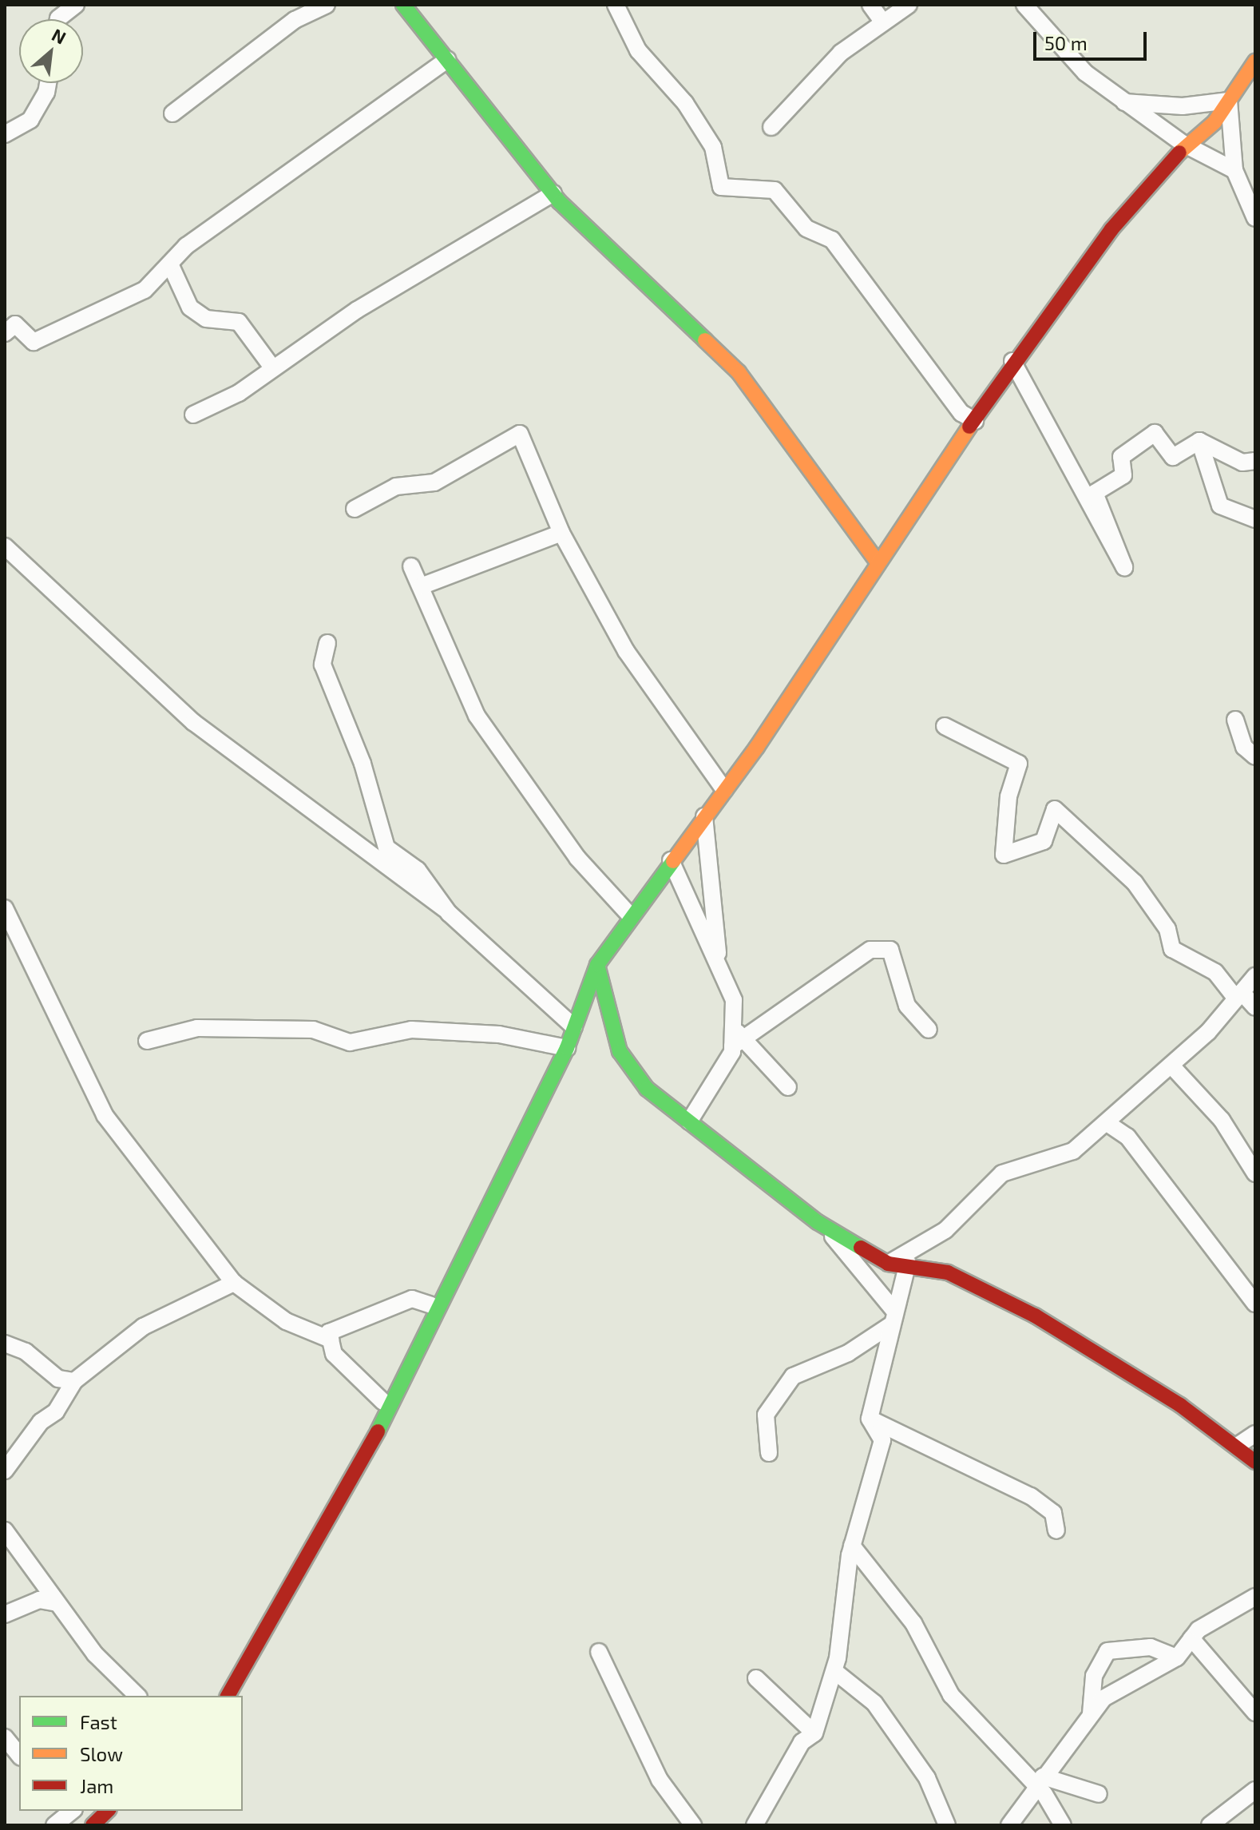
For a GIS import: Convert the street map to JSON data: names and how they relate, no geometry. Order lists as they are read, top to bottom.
{
  "legend": ["Fast", "Slow", "Jam"],
  "scale_bar": "50 m",
  "north": "top right"
}
